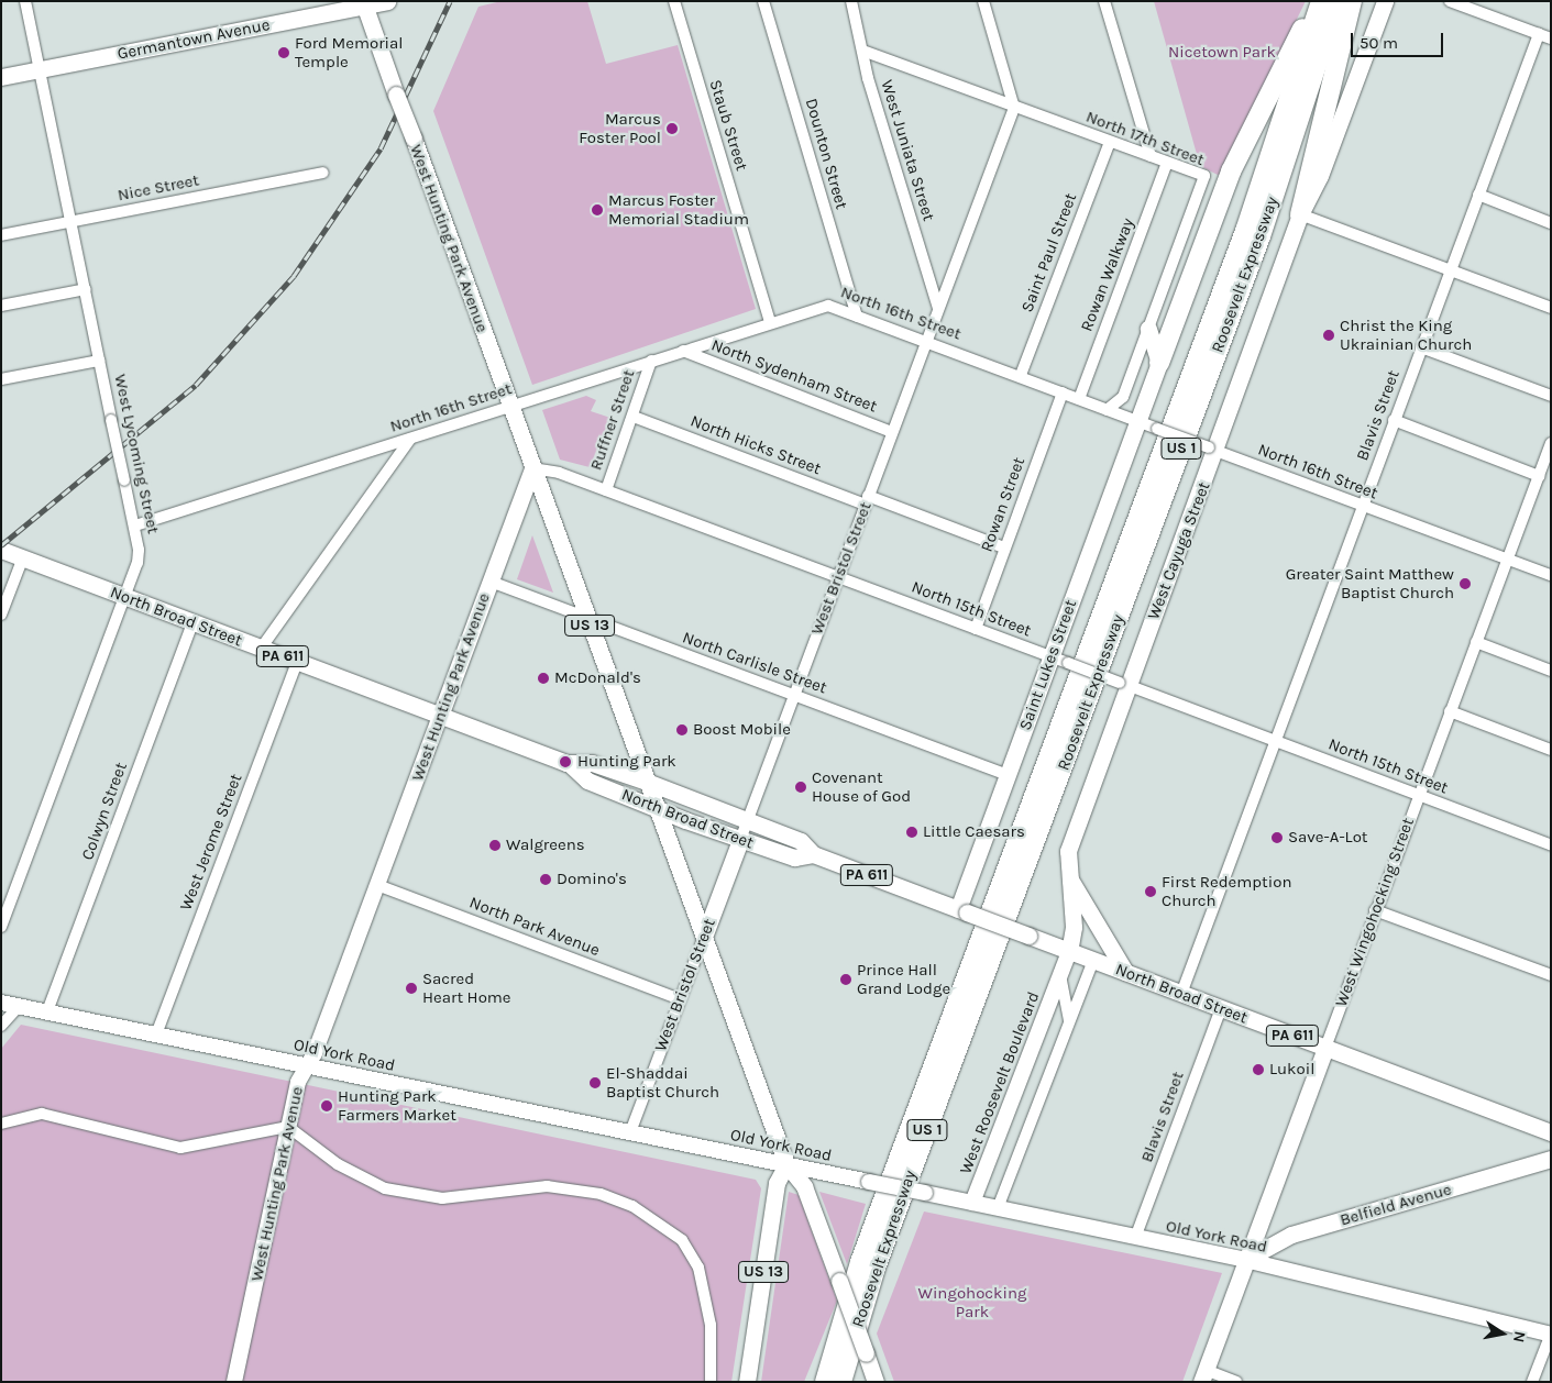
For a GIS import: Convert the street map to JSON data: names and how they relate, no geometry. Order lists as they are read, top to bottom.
{
  "streets": {
    "highway": ["Roosevelt Expressway", "US 1"],
    "main road": [
      "Germantown Avenue",
      "West Hunting Park Avenue",
      "West Cayuga Street",
      "West Bristol Street",
      "North Broad Street",
      "US 13",
      "PA 611",
      "Saint Lukes Street",
      "West Wingohocking Street",
      "Belfield Avenue"
    ],
    "street": [
      "Staub Street",
      "North 17th Street",
      "West Juniata Street",
      "Dounton Street",
      "Nice Street",
      "Saint Paul Street",
      "Rowan Walkway",
      "North 16th Street",
      "North Sydenham Street",
      "Blavis Street",
      "Ruffner Street",
      "North Hicks Street",
      "West Lycoming Street",
      "Rowan Street",
      "North 15th Street",
      "North Carlisle Street",
      "Colwyn Street",
      "West Jerome Street",
      "North Park Avenue",
      "Old York Road",
      "West Roosevelt Boulevard"
    ]
  },
  "crossings": [
    ["Germantown Avenue", "West Hunting Park Avenue"],
    ["Germantown Avenue", "West Lycoming Street"],
    ["Staub Street", "North 16th Street"],
    ["North 17th Street", "West Juniata Street"],
    ["North 17th Street", "Saint Paul Street"],
    ["North 17th Street", "Rowan Walkway"],
    ["North 17th Street", "North 16th Street"],
    ["North 17th Street", "West Bristol Street"],
    ["West Juniata Street", "West Bristol Street"],
    ["Dounton Street", "North 16th Street"],
    ["Nice Street", "West Lycoming Street"],
    ["West Hunting Park Avenue", "North 16th Street"],
    ["West Hunting Park Avenue", "North 15th Street"],
    ["West Hunting Park Avenue", "North Broad Street"],
    ["West Hunting Park Avenue", "US 13"],
    ["West Hunting Park Avenue", "North Carlisle Street"],
    ["West Hunting Park Avenue", "North Park Avenue"],
    ["West Hunting Park Avenue", "Old York Road"],
    ["Saint Paul Street", "North 16th Street"],
    ["Rowan Walkway", "North 16th Street"],
    ["Roosevelt Expressway", "US 1"],
    ["North 16th Street", "North Sydenham Street"],
    ["North 16th Street", "Blavis Street"],
    ["North 16th Street", "Ruffner Street"],
    ["North 16th Street", "West Lycoming Street"],
    ["North 16th Street", "Rowan Street"],
    ["North 16th Street", "West Cayuga Street"],
    ["North 16th Street", "West Bristol Street"],
    ["North 16th Street", "Saint Lukes Street"],
    ["North 16th Street", "West Wingohocking Street"],
    ["North Sydenham Street", "West Bristol Street"],
    ["Blavis Street", "North 15th Street"],
    ["Blavis Street", "North Broad Street"],
    ["Blavis Street", "Old York Road"],
    ["Ruffner Street", "North Hicks Street"],
    ["Ruffner Street", "North 15th Street"],
    ["North Hicks Street", "Rowan Street"],
    ["North Hicks Street", "West Bristol Street"],
    ["West Lycoming Street", "North Broad Street"],
    ["Rowan Street", "North 15th Street"],
    ["West Cayuga Street", "North 15th Street"],
    ["West Cayuga Street", "North Broad Street"],
    ["West Cayuga Street", "West Roosevelt Boulevard"],
    ["West Bristol Street", "North 15th Street"],
    ["West Bristol Street", "North Broad Street"],
    ["West Bristol Street", "US 13"],
    ["West Bristol Street", "North Carlisle Street"],
    ["West Bristol Street", "North Park Avenue"],
    ["West Bristol Street", "Old York Road"],
    ["North 15th Street", "US 13"],
    ["North 15th Street", "Saint Lukes Street"],
    ["North 15th Street", "West Wingohocking Street"],
    ["North Broad Street", "US 13"],
    ["North Broad Street", "Saint Lukes Street"],
    ["North Broad Street", "Colwyn Street"],
    ["North Broad Street", "West Jerome Street"],
    ["North Broad Street", "West Wingohocking Street"],
    ["North Broad Street", "West Roosevelt Boulevard"],
    ["US 13", "North Carlisle Street"],
    ["US 13", "Old York Road"],
    ["North Carlisle Street", "Saint Lukes Street"],
    ["Colwyn Street", "Old York Road"],
    ["West Jerome Street", "Old York Road"],
    ["West Wingohocking Street", "Old York Road"],
    ["West Wingohocking Street", "Belfield Avenue"],
    ["Old York Road", "West Roosevelt Boulevard"],
    ["Old York Road", "Belfield Avenue"]
  ],
  "parks": ["Nicetown Park", "Wingohocking Park"],
  "places": [
    "Ford Memorial Temple",
    "Marcus Foster Pool",
    "Marcus Foster Memorial Stadium",
    "Christ the King Ukrainian Church",
    "Greater Saint Matthew Baptist Church",
    "McDonald's",
    "Boost Mobile",
    "Hunting Park",
    "Covenant House of God",
    "Little Caesars",
    "Save-A-Lot",
    "Walgreens",
    "Domino's",
    "First Redemption Church",
    "Prince Hall Grand Lodge",
    "Sacred Heart Home",
    "Lukoil",
    "El-Shaddai Baptist Church",
    "Hunting Park Farmers Market"
  ],
  "scale_bar": "50 m",
  "north": "right"
}
